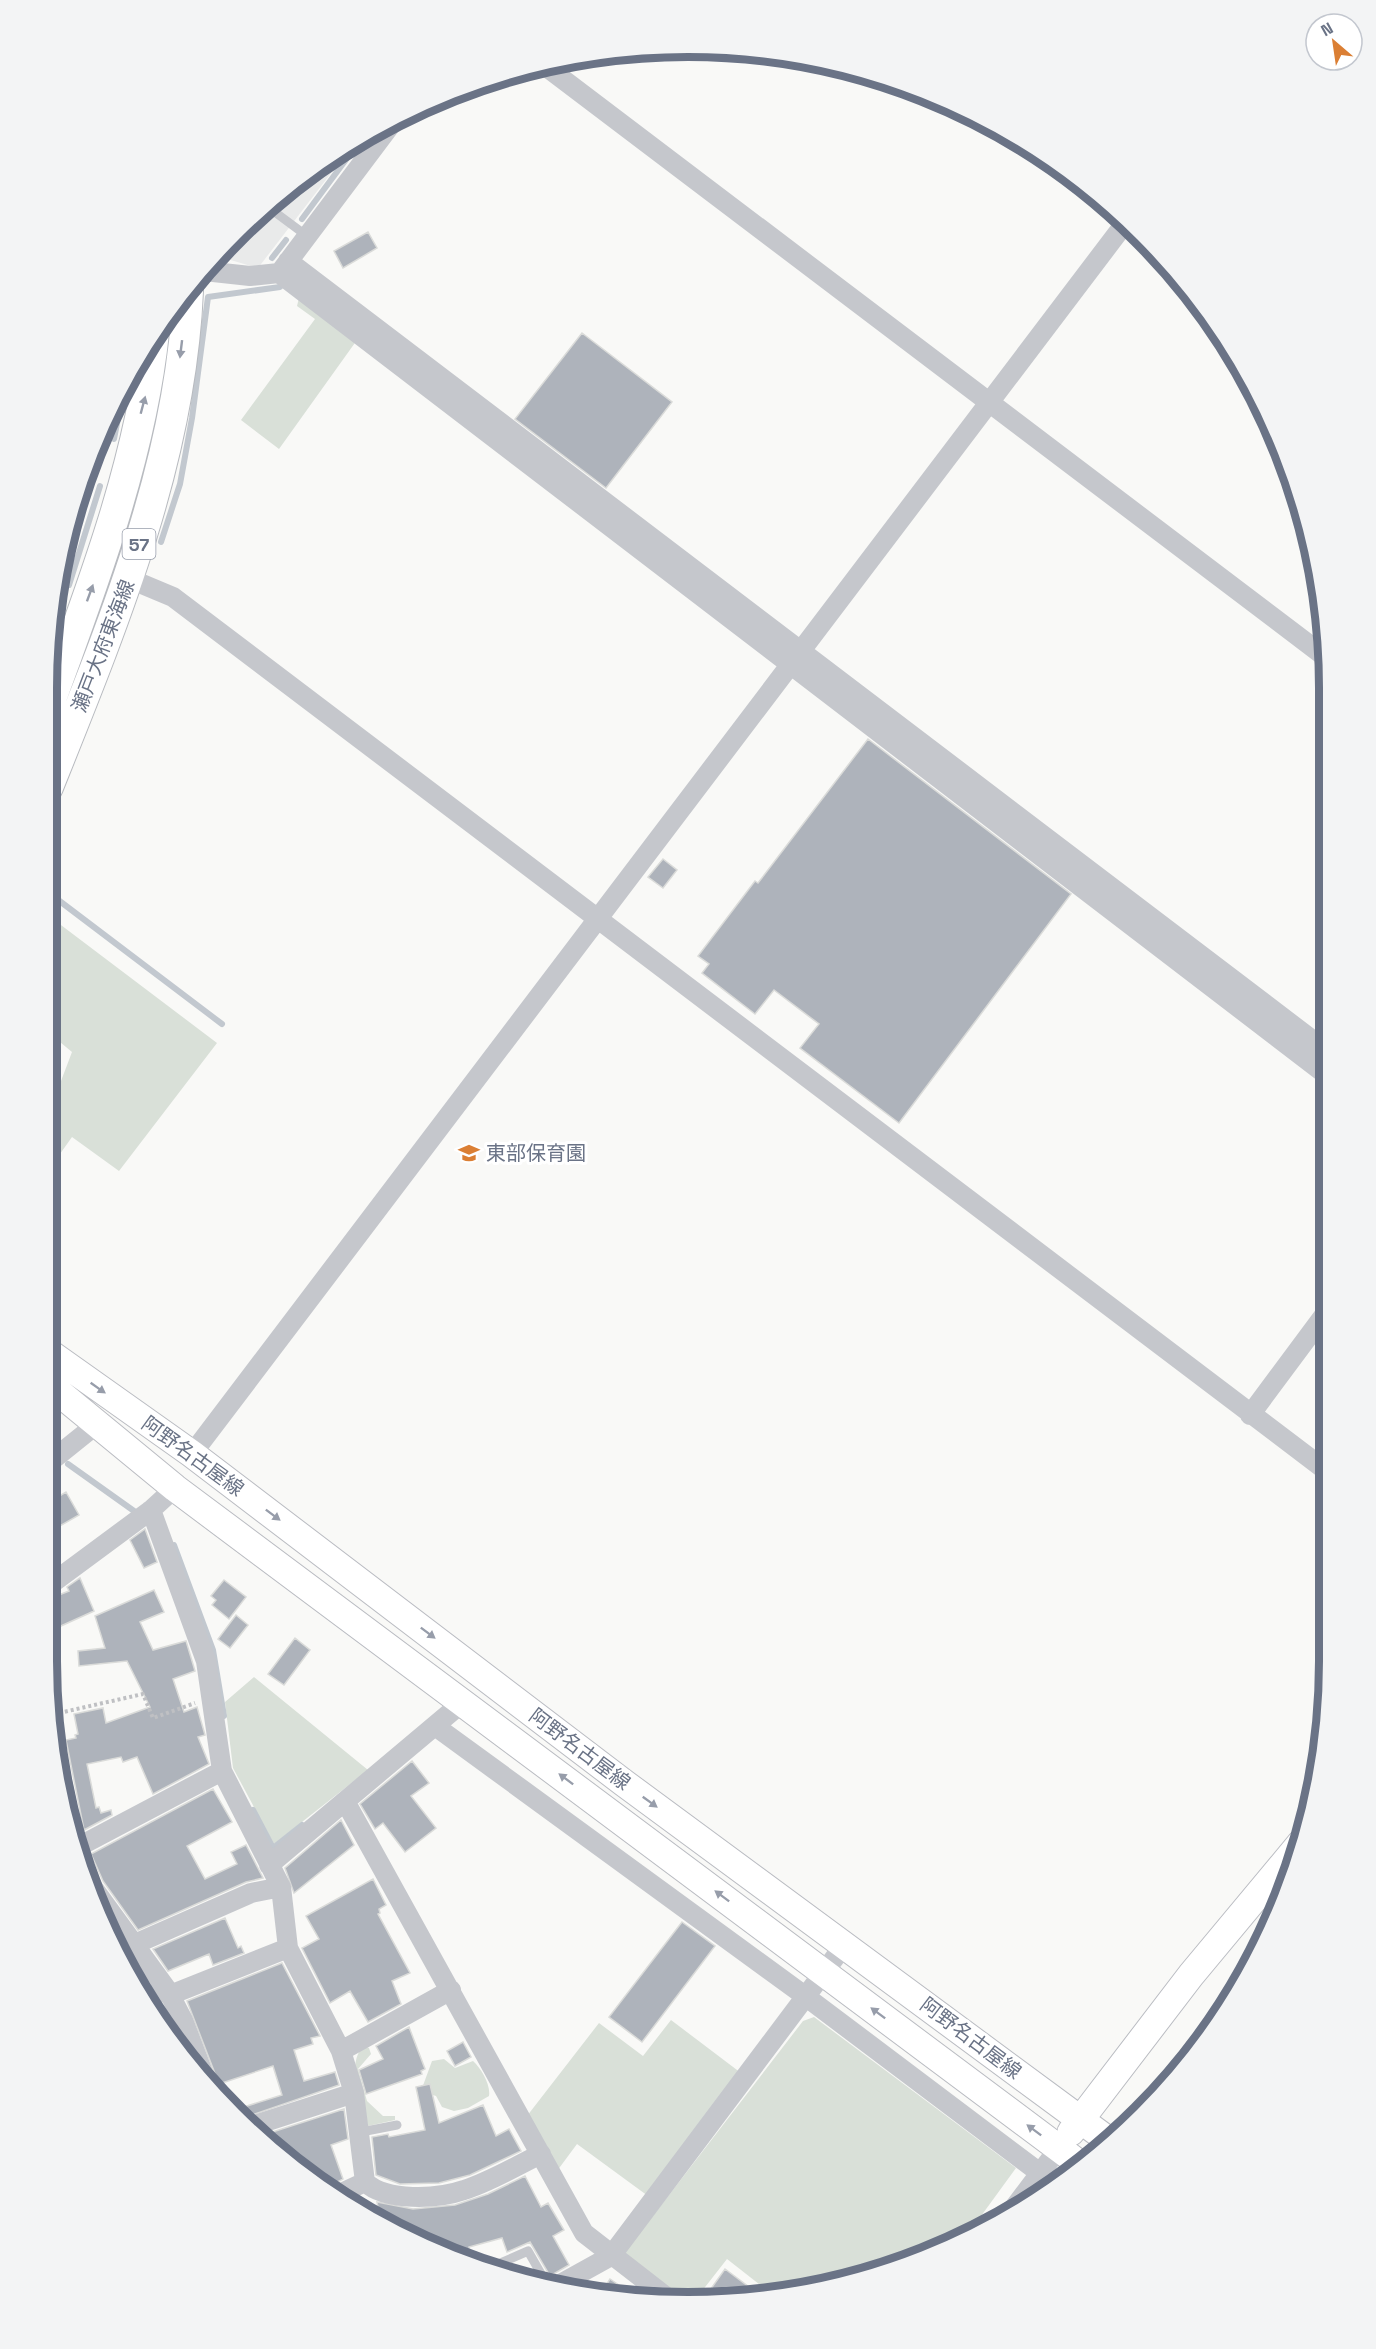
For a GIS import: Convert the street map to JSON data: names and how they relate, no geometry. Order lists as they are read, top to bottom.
{
  "streets": {
    "main road": ["57", "瀬戸大府東海線", "阿野名古屋線"]
  },
  "places": {
    "school or university": ["東部保育園"]
  },
  "north": "top left"
}
